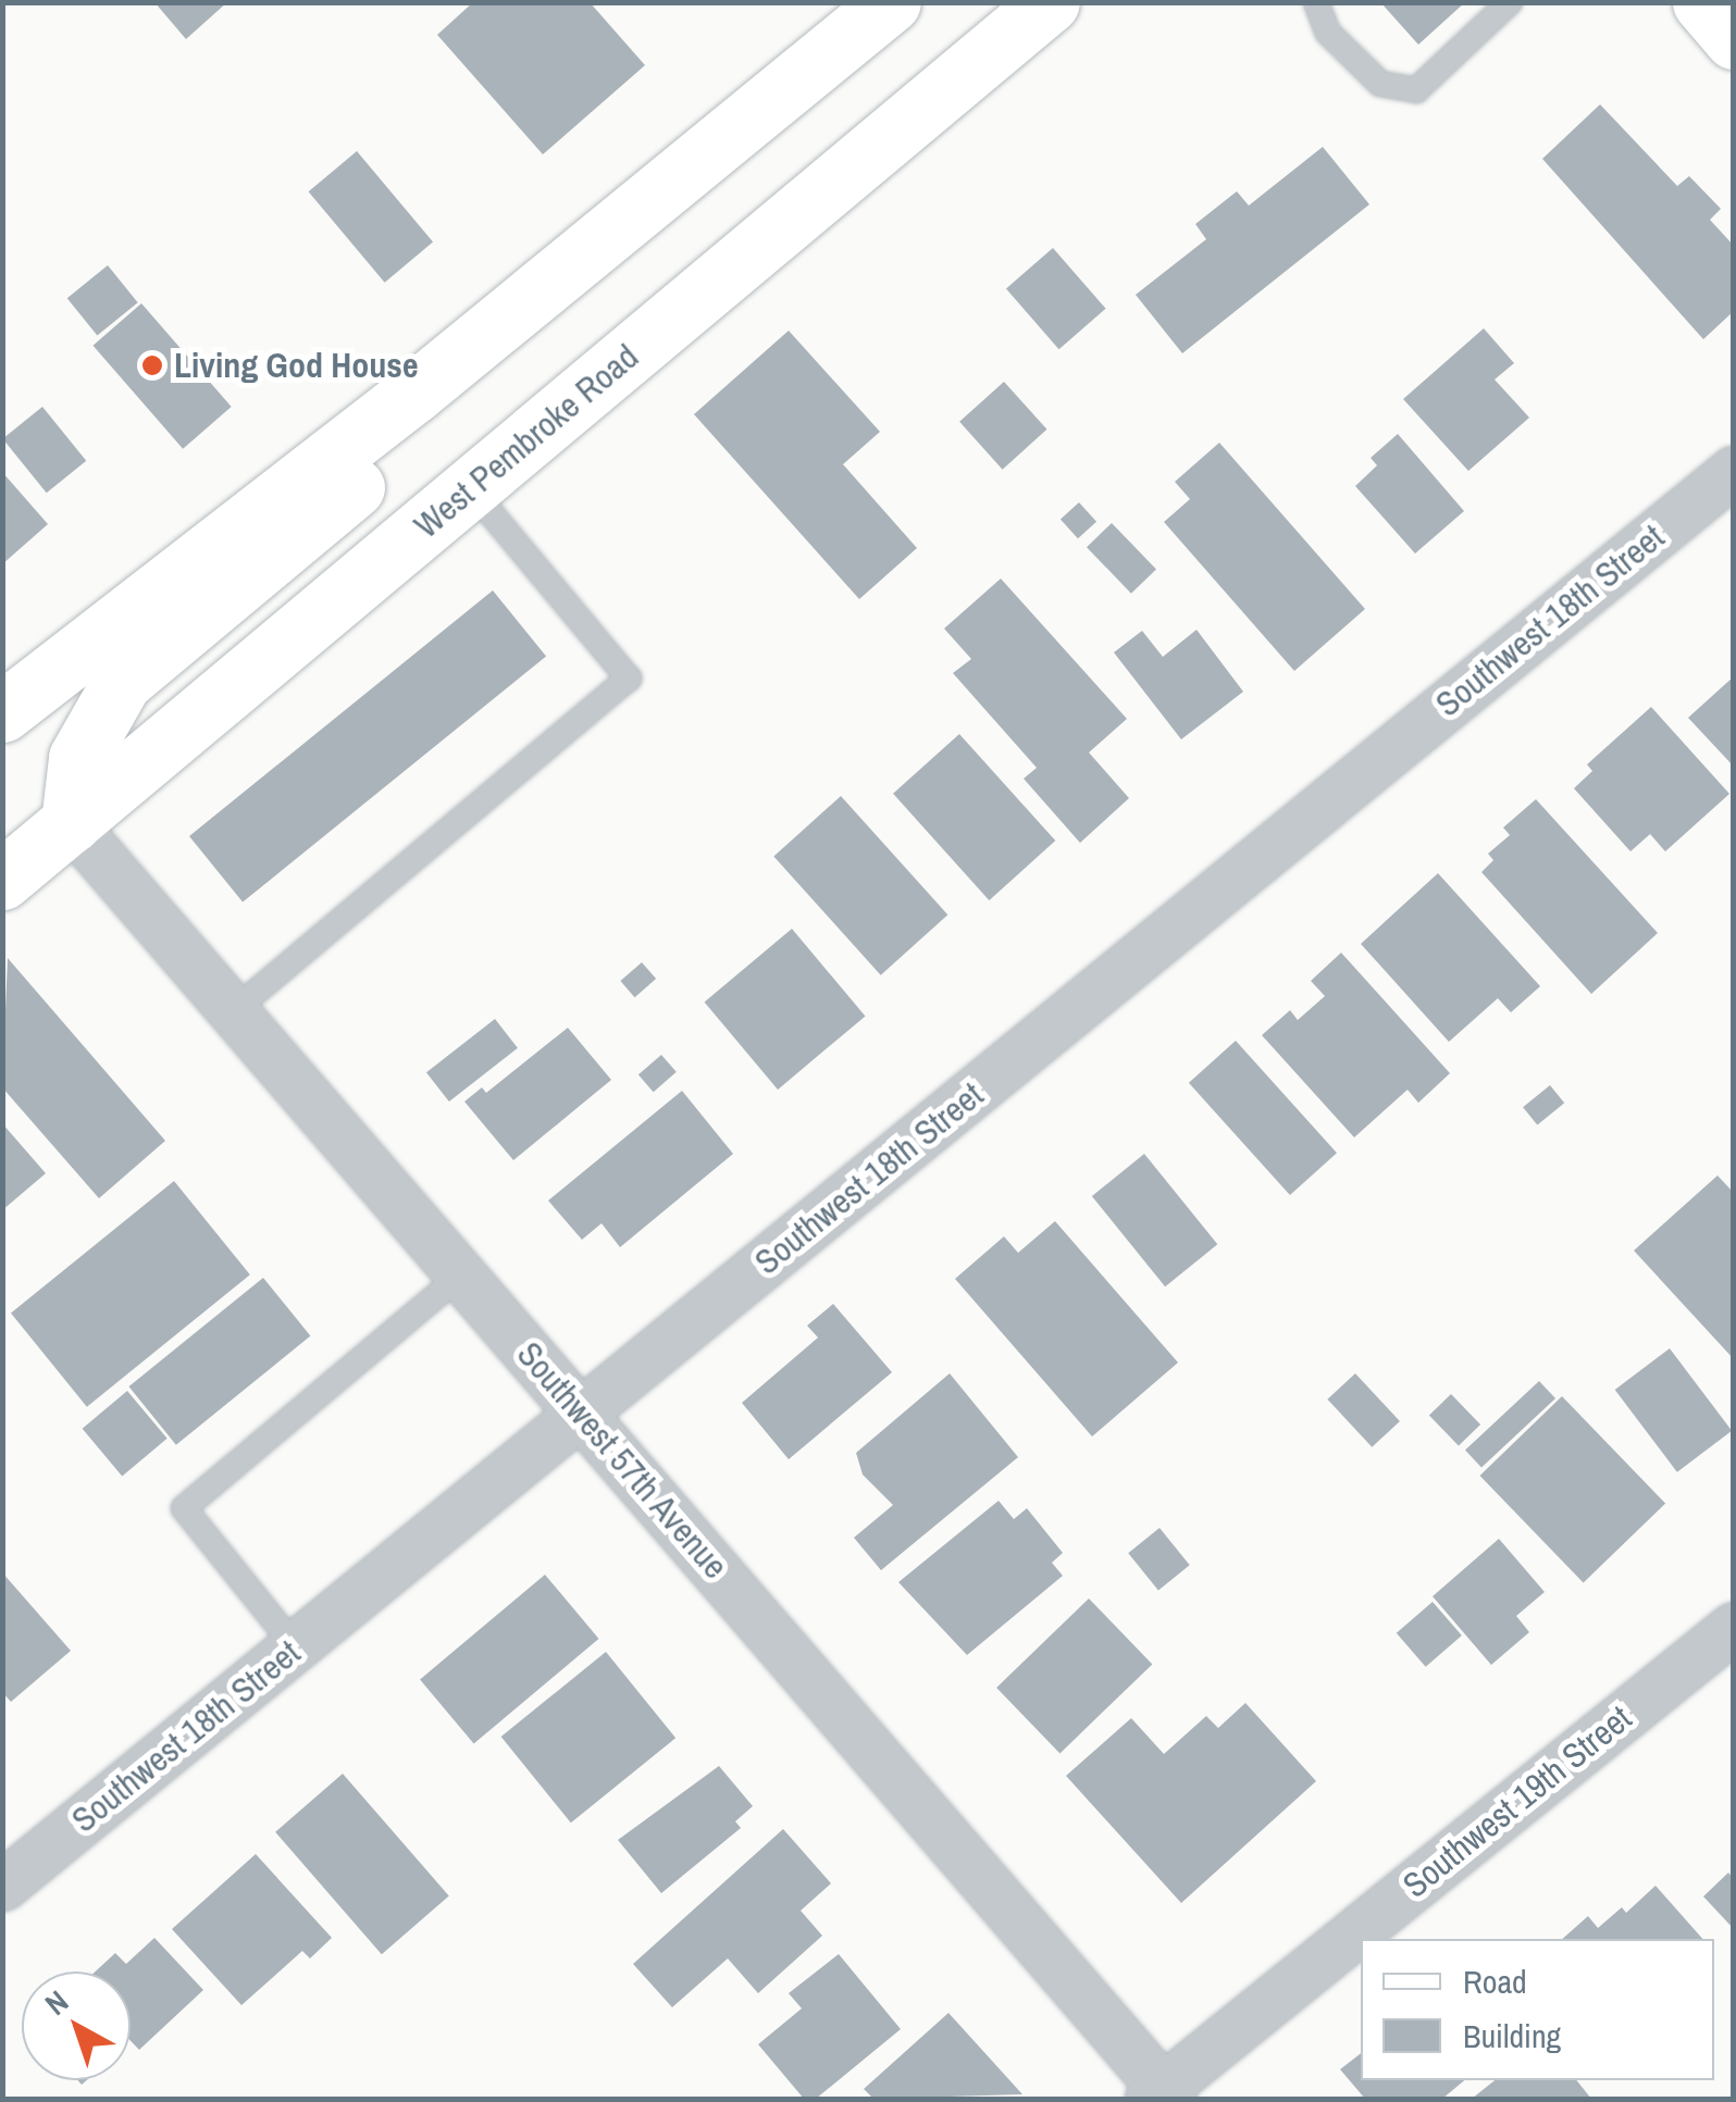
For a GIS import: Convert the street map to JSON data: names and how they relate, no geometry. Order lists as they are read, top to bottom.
{
  "streets": {
    "main road": ["West Pembroke Road"],
    "street": ["Southwest 18th Street", "Southwest 57th Avenue", "Southwest 19th Street"]
  },
  "crossings": [
    ["West Pembroke Road", "Southwest 57th Avenue"],
    ["Southwest 18th Street", "Southwest 57th Avenue"],
    ["Southwest 57th Avenue", "Southwest 19th Street"]
  ],
  "places": ["Living God House"],
  "legend": ["Road", "Building"],
  "north": "top left"
}
